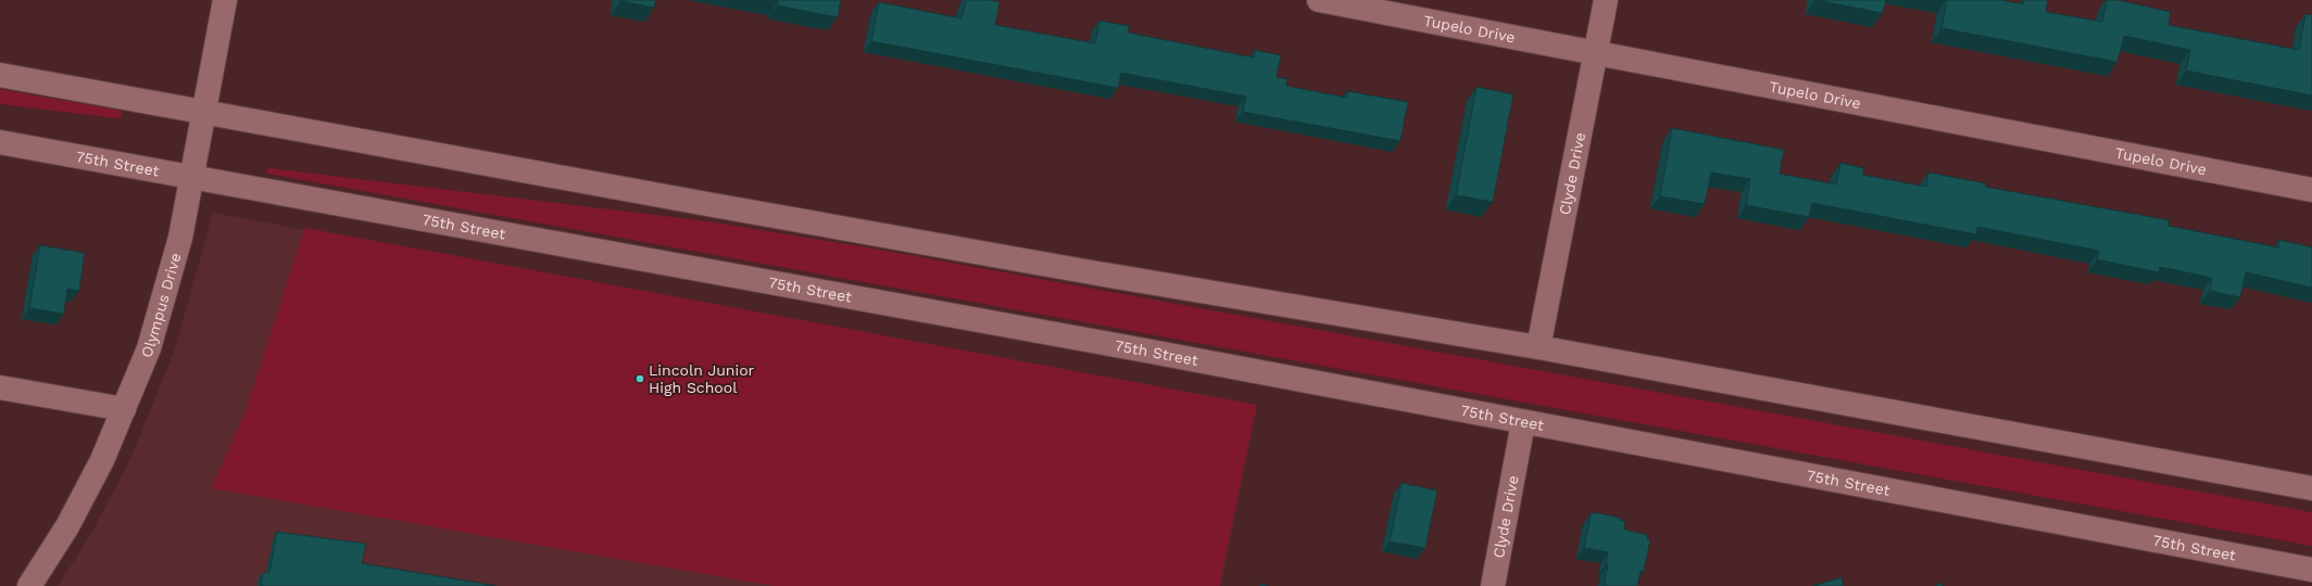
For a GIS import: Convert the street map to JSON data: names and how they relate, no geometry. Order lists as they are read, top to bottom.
{
  "streets": {
    "main road": [
      "Tupelo Drive",
      "75th Street",
      "Clyde Drive",
      "Olympus Drive"
    ]
  },
  "crossings": [
    ["Tupelo Drive", "Clyde Drive"],
    ["75th Street", "Clyde Drive"],
    ["75th Street", "Olympus Drive"]
  ],
  "places": ["Lincoln Junior High School"]
}
